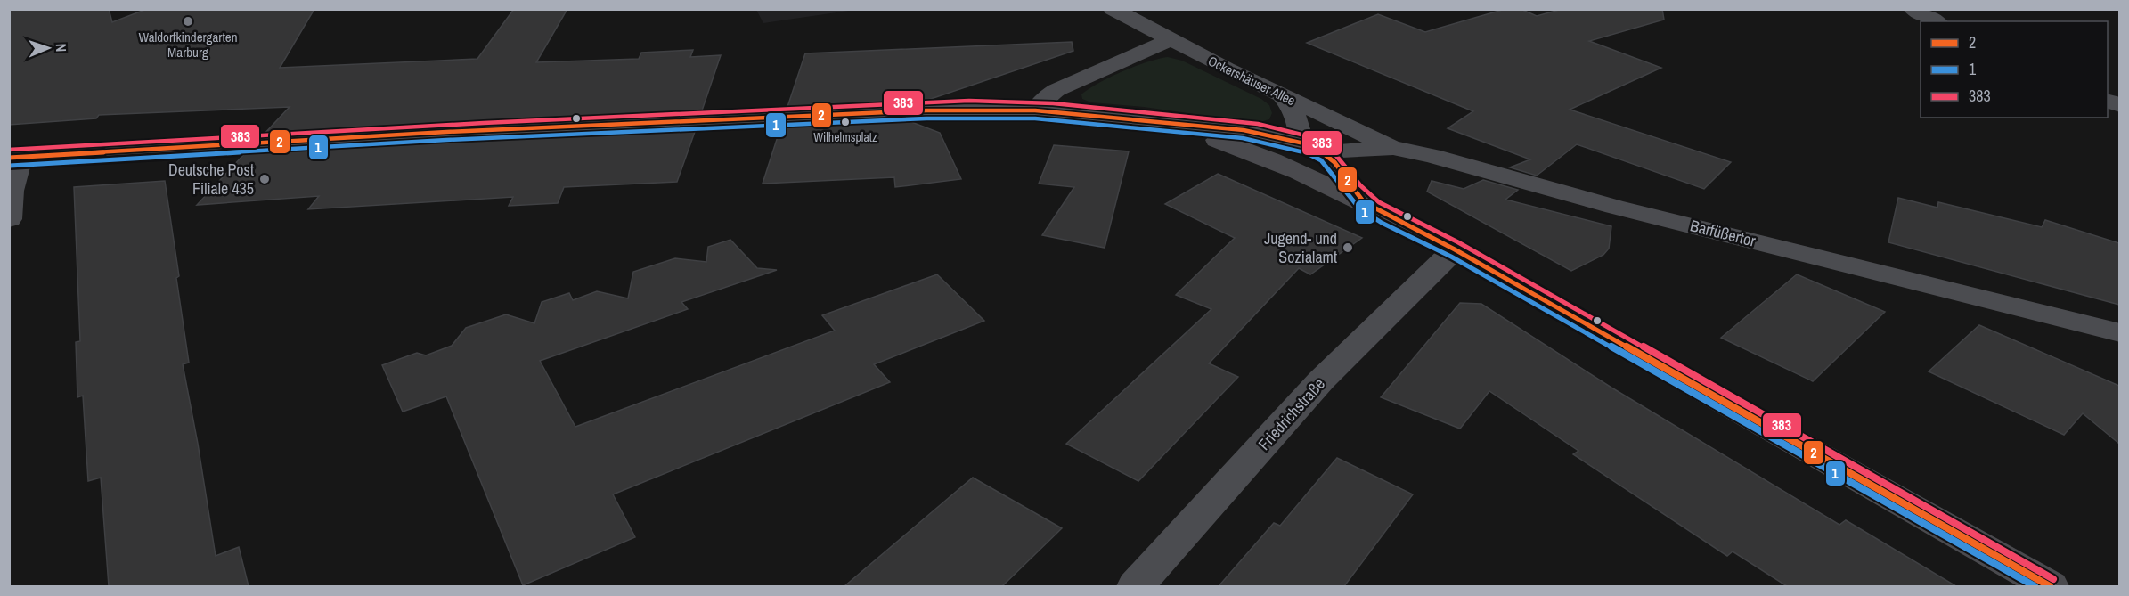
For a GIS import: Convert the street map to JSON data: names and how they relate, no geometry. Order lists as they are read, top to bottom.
{
  "streets": {
    "street": ["Ockershäuser Allee", "Barfüßertor", "Friedrichstraße"]
  },
  "crossings": [
    ["Ockershäuser Allee", "Barfüßertor"]
  ],
  "places": [
    "Waldorfkindergarten Marburg",
    "Wilhelmsplatz",
    "Deutsche Post Filiale 435",
    "Jugend- und Sozialamt"
  ],
  "lines": ["transit line 383", "transit line 2", "transit line 1"],
  "legend": ["2", "1", "383"],
  "north": "right"
}
